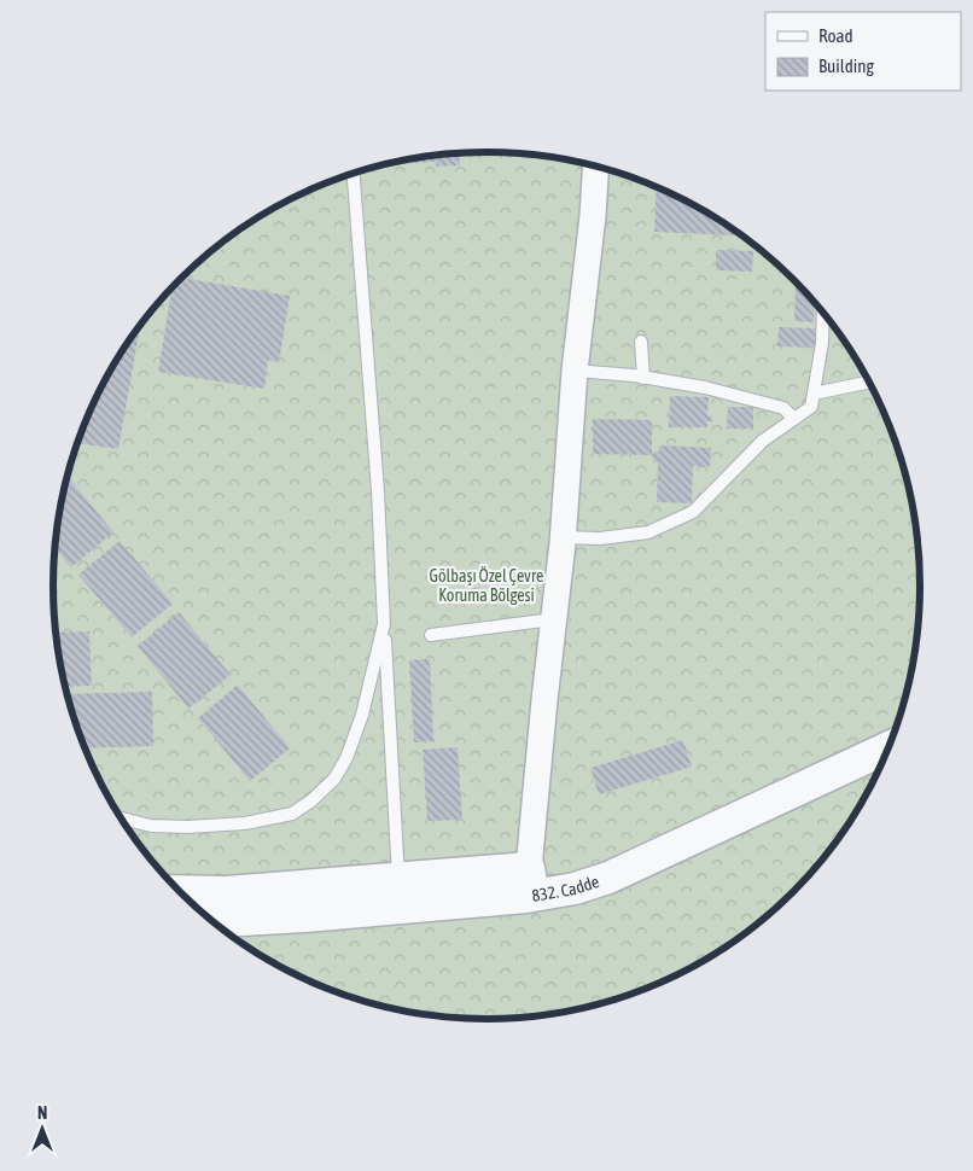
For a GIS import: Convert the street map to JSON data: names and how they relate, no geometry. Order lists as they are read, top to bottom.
{
  "streets": {
    "street": ["832. Cadde"]
  },
  "parks": ["Gölbaşı Özel Çevre Koruma Bölgesi"],
  "legend": ["Road", "Building"],
  "north": "top"
}
